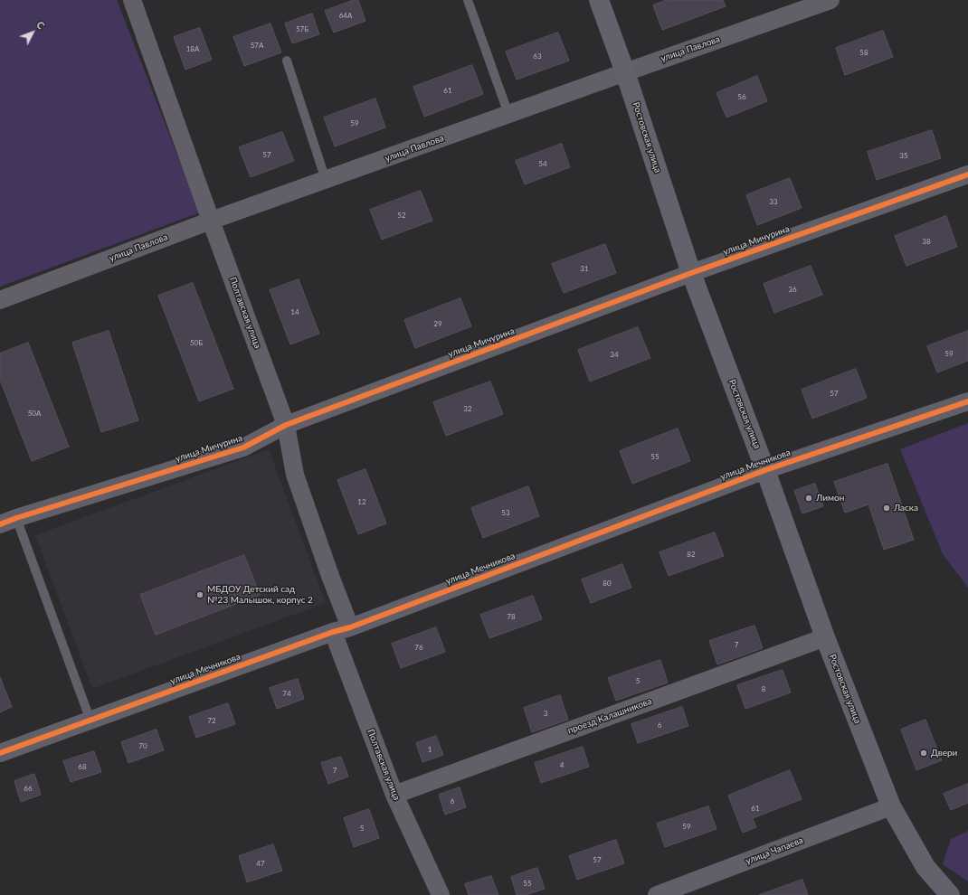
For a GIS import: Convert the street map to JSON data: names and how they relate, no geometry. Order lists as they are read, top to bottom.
{
  "streets": {
    "street": [
      "улица Павлова",
      "Ростовская улица",
      "улица Мичурина",
      "Полтавская улица",
      "улица Мечникова",
      "проезд Калашникова",
      "улица Чапаева"
    ]
  },
  "crossings": [
    ["улица Павлова", "Ростовская улица"],
    ["улица Павлова", "Полтавская улица"],
    ["Ростовская улица", "улица Мичурина"],
    ["Ростовская улица", "улица Мечникова"],
    ["Ростовская улица", "проезд Калашникова"],
    ["Ростовская улица", "улица Чапаева"],
    ["улица Мичурина", "Полтавская улица"],
    ["Полтавская улица", "улица Мечникова"],
    ["Полтавская улица", "проезд Калашникова"]
  ],
  "places": [
    "Лимон",
    "Ласка",
    "МБДОУ Детский сад №23 Малышок, корпус 2",
    "Двери"
  ],
  "house_numbers": [
    "64А",
    "57Б",
    "57А",
    "18А",
    "58",
    "63",
    "61",
    "56",
    "59",
    "57",
    "35",
    "54",
    "33",
    "52",
    "38",
    "31",
    "36",
    "14",
    "29",
    "50Б",
    "59",
    "34",
    "57",
    "32",
    "50А",
    "55",
    "12",
    "53",
    "82",
    "80",
    "78",
    "7",
    "76",
    "5",
    "8",
    "74",
    "3",
    "72",
    "6",
    "70",
    "1",
    "4",
    "68",
    "7",
    "66",
    "6",
    "61",
    "59",
    "5",
    "57",
    "47",
    "55"
  ],
  "north": "top right"
}
